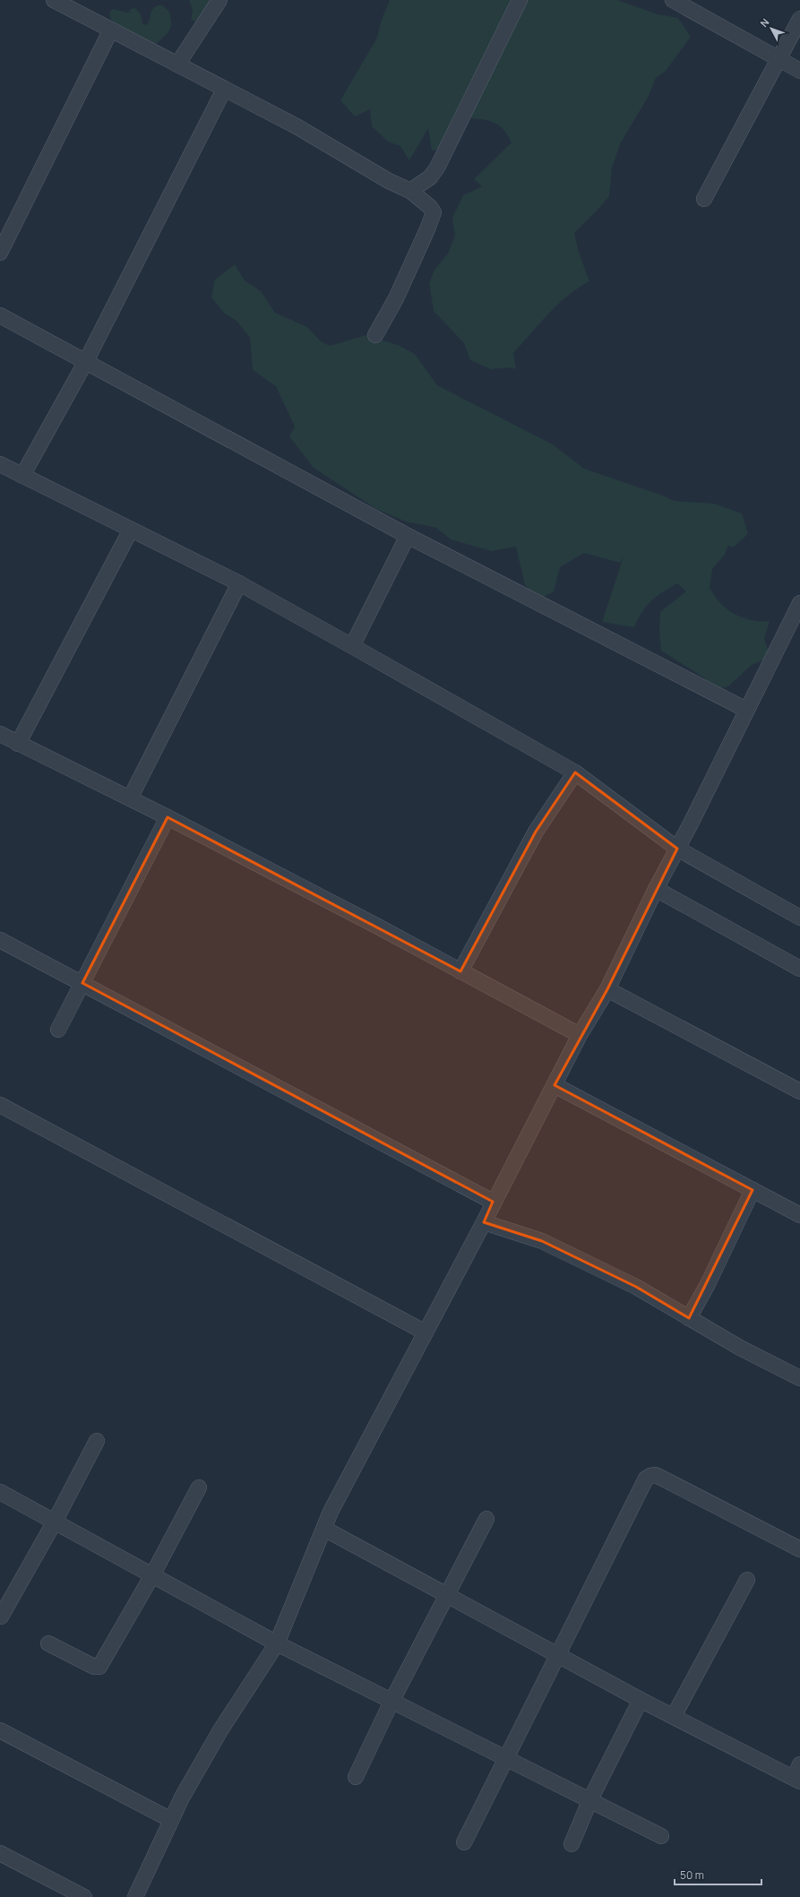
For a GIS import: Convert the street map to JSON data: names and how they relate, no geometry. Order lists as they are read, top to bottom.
{
  "scale_bar": "50 m",
  "north": "top left"
}
